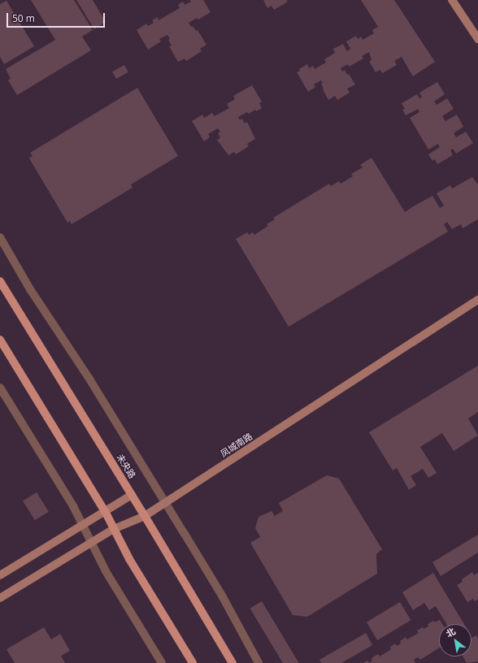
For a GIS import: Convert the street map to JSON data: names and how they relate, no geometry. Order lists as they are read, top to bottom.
{
  "streets": {
    "main road": ["未央路"],
    "street": ["凤城南路"]
  },
  "crossings": [
    ["凤城南路", "未央路"]
  ],
  "scale_bar": "50 m",
  "north": "top left"
}
